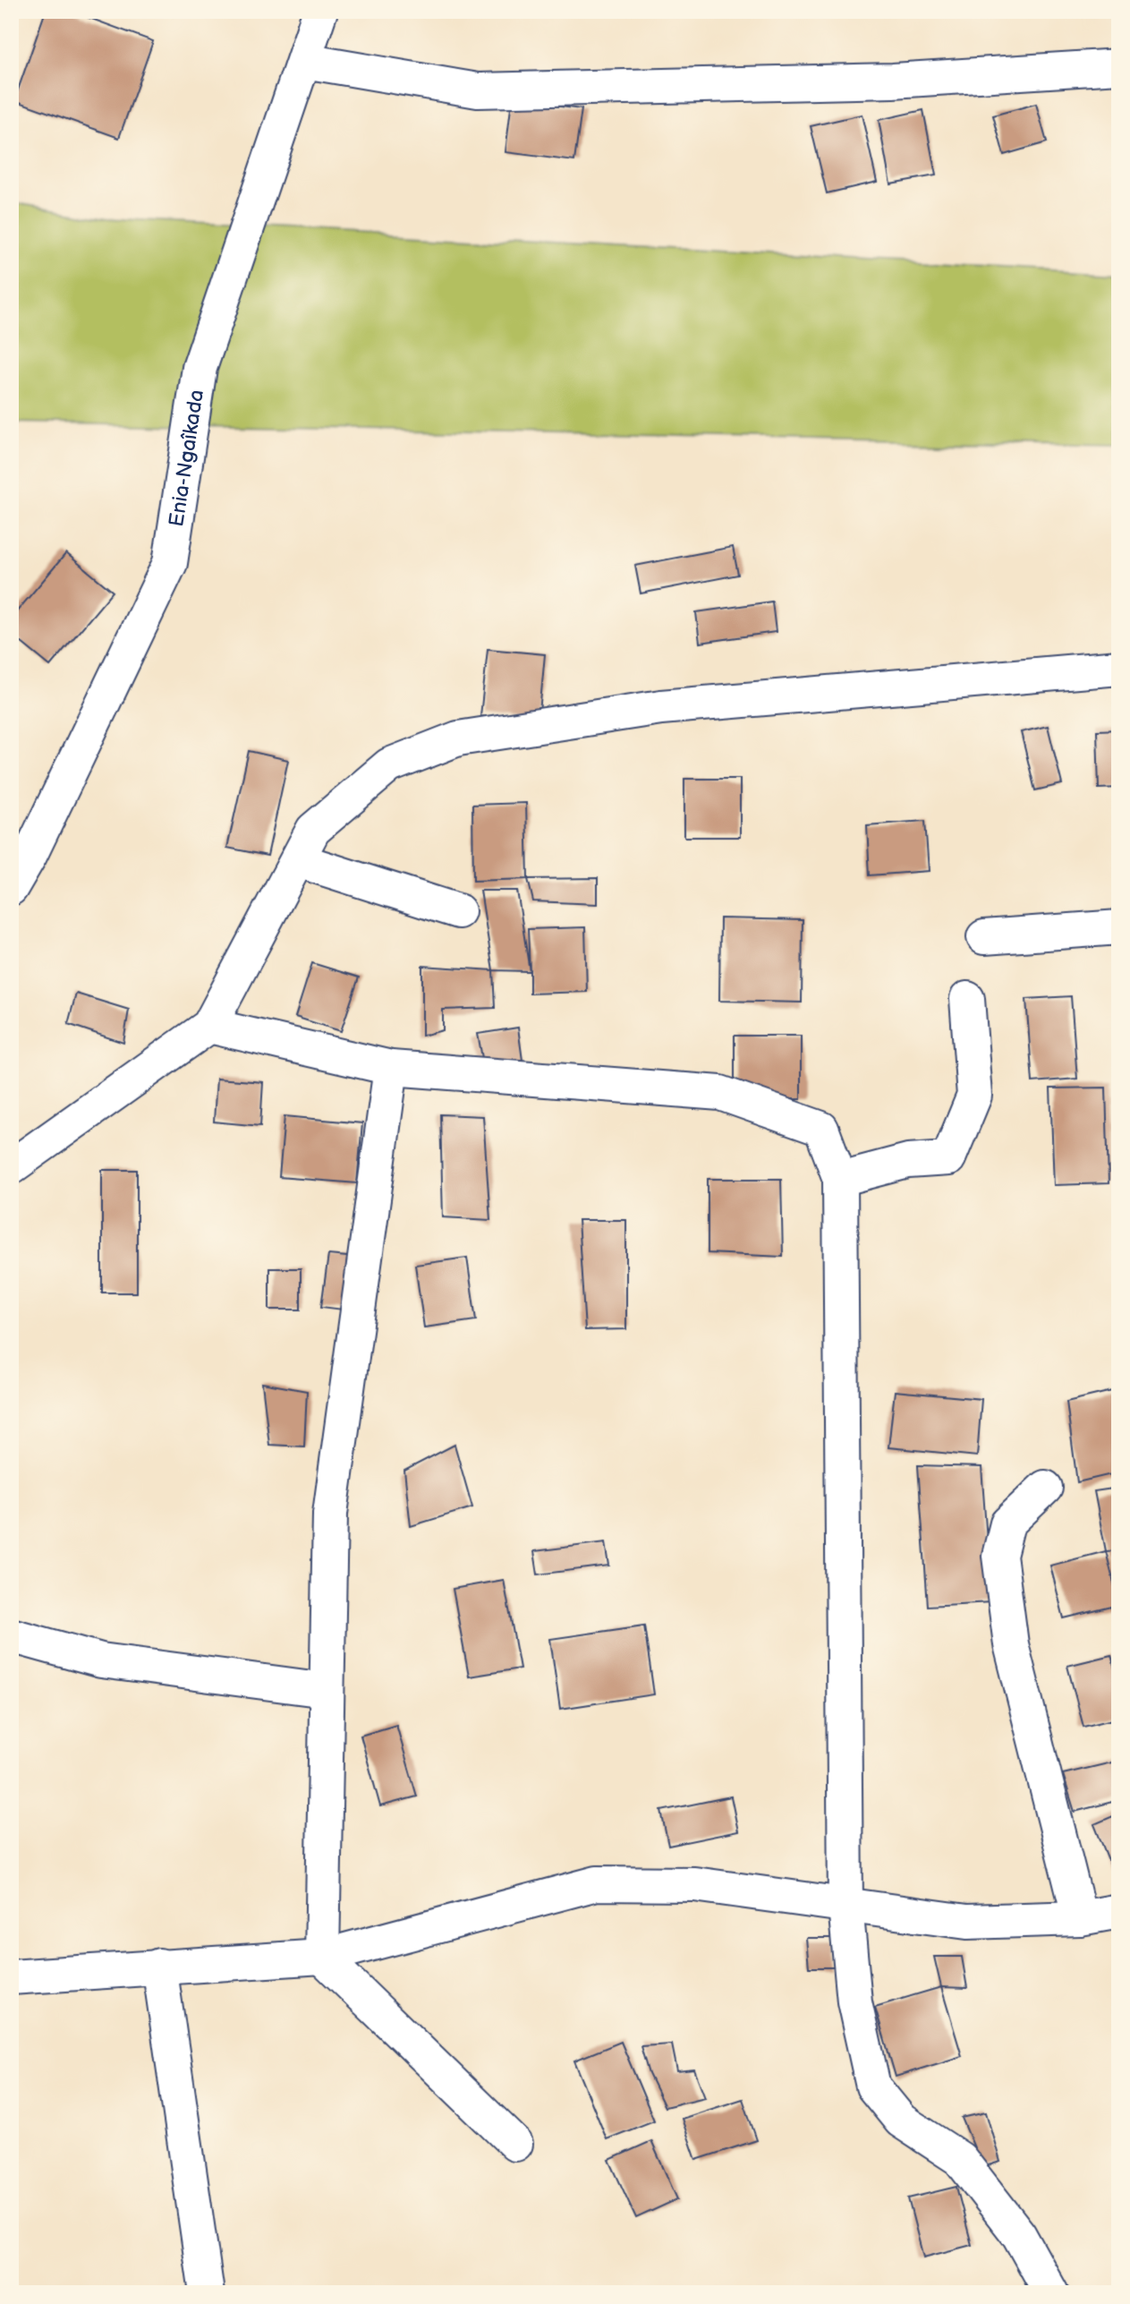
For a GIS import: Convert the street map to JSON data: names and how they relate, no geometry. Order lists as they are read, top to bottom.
{
  "streets": {
    "street": ["Enia-Ngaîkada"]
  }
}
